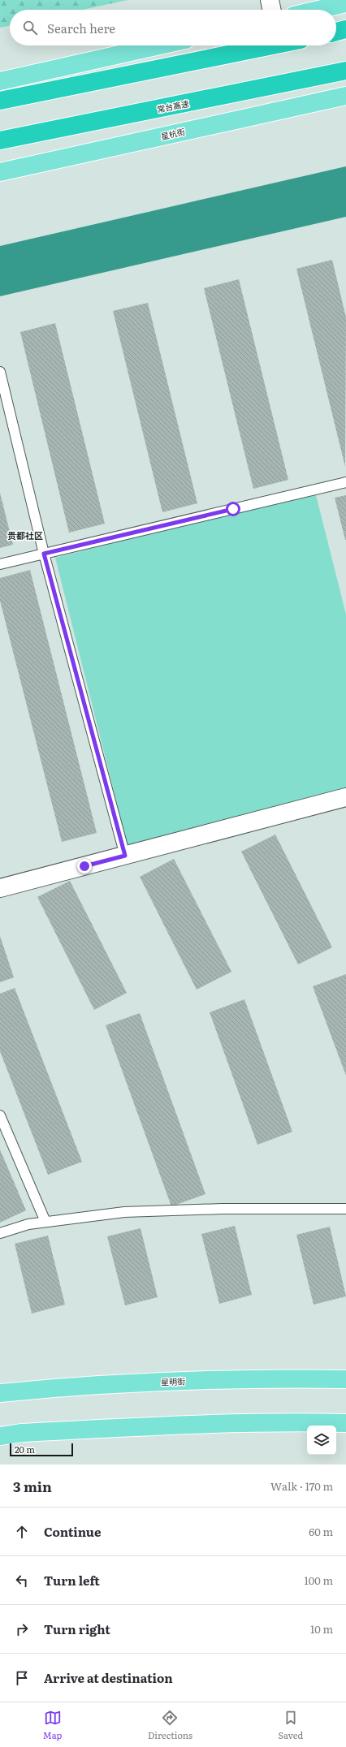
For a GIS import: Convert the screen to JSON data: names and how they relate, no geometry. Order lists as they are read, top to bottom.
{
  "streets": {
    "highway": ["常台高速"],
    "main road": ["星杭街", "星明街"]
  },
  "districts": ["贵都社区"],
  "scale_bar": "20 m",
  "page": {
    "search": "Search here",
    "scale": "20 m",
    "heading": ["3 min", "Walk · 170 m"],
    "list": [
      ["Continue", "60 m"],
      ["Turn left", "100 m"],
      ["Turn right", "10 m"],
      "Arrive at destination"
    ],
    "nav": ["Map", "Directions", "Saved"]
  }
}
